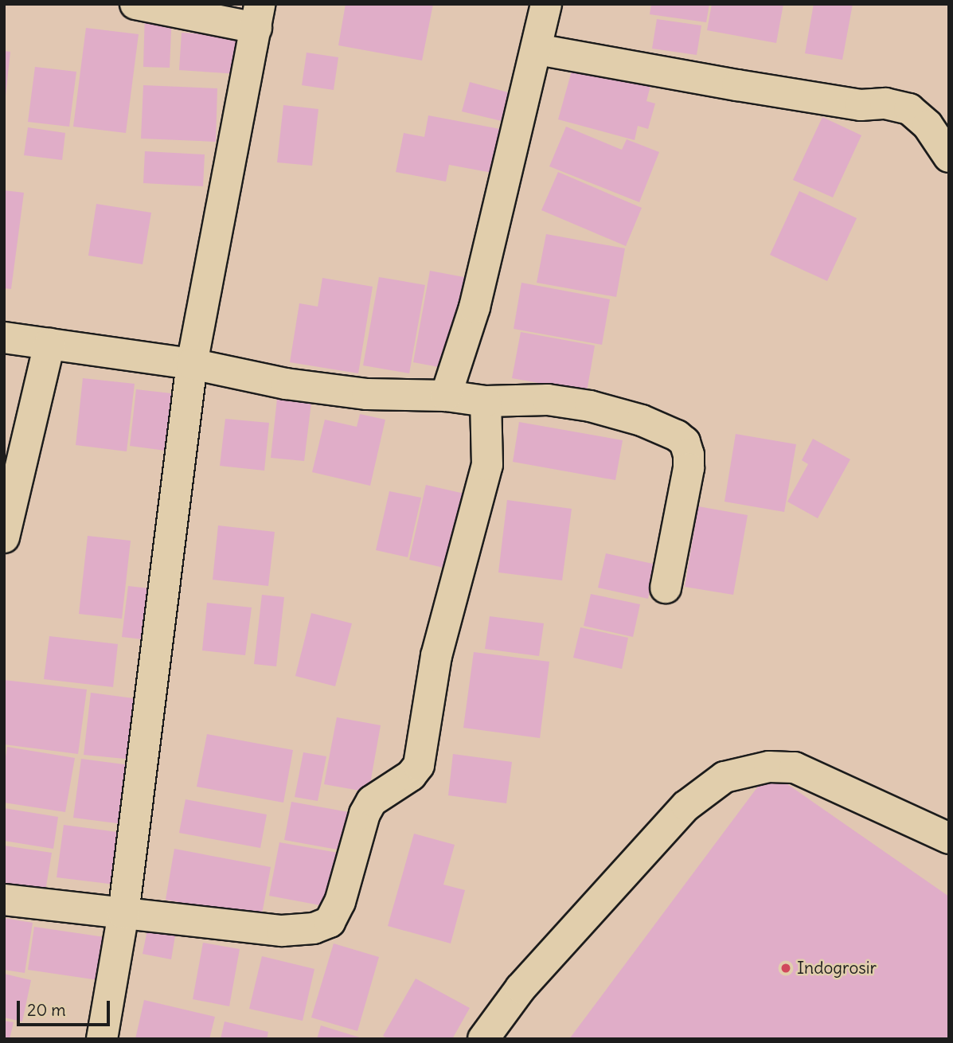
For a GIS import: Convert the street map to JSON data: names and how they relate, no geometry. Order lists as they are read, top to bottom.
{
  "places": ["Indogrosir"],
  "scale_bar": "20 m"
}
